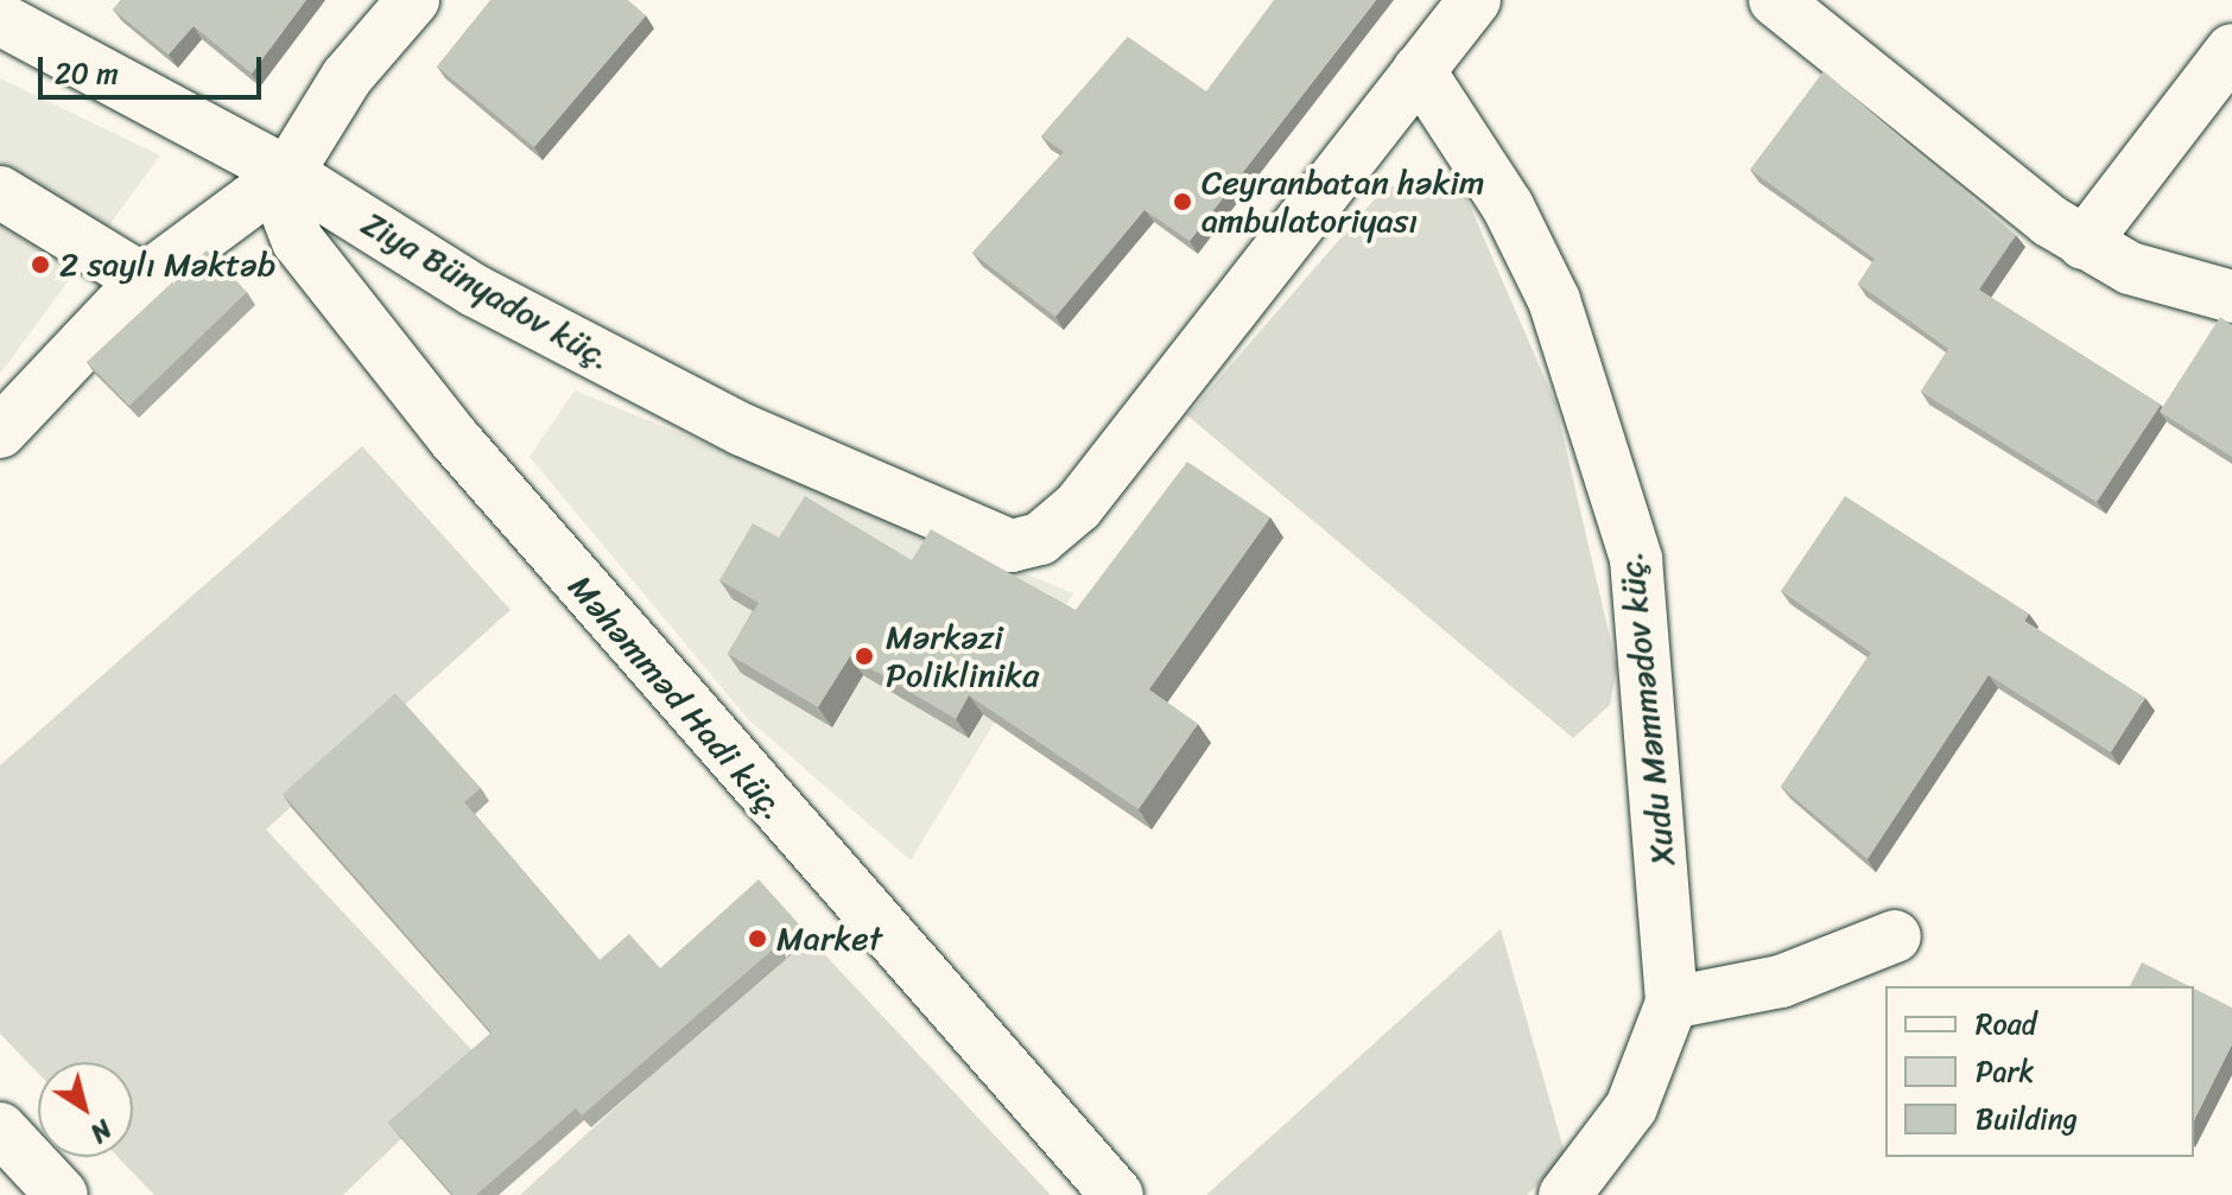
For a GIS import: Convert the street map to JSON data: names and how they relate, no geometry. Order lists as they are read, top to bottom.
{
  "streets": {
    "street": ["Ziya Bünyadov küç.", "Məhəmməd Hadi küç.", "Xudu Məmmədov küç."]
  },
  "crossings": [
    ["Ziya Bünyadov küç.", "Məhəmməd Hadi küç."],
    ["Ziya Bünyadov küç.", "Xudu Məmmədov küç."]
  ],
  "places": [
    "Ceyranbatan həkim ambulatoriyası",
    "2 saylı Məktəb",
    "Mərkəzi Poliklinika",
    "Market"
  ],
  "legend": ["Road", "Park", "Building"],
  "scale_bar": "20 m",
  "north": "bottom right"
}
